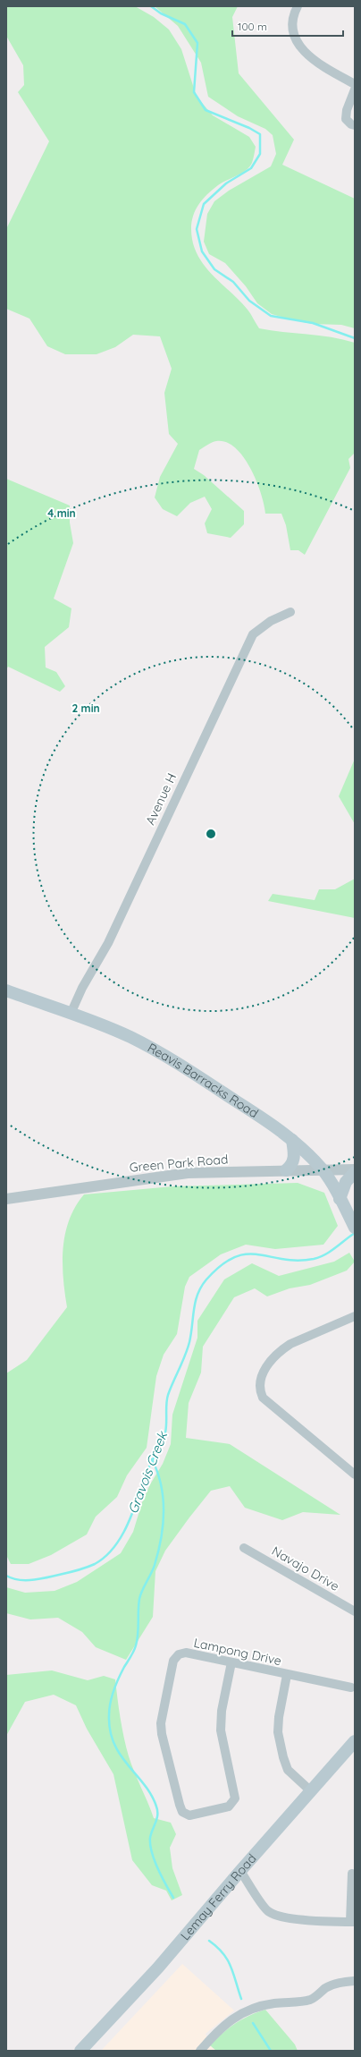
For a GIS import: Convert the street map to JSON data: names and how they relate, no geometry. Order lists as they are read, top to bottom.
{
  "streets": {
    "main road": ["Reavis Barracks Road", "Lemay Ferry Road"],
    "street": [
      "Avenue H",
      "Green Park Road",
      "Navajo Drive",
      "Lampong Drive"
    ]
  },
  "crossings": [
    ["Avenue H", "Reavis Barracks Road"],
    ["Reavis Barracks Road", "Green Park Road"]
  ],
  "water": ["Gravois Creek"],
  "scale_bar": "100 m",
  "rings": ["4 min", "2 min"]
}
